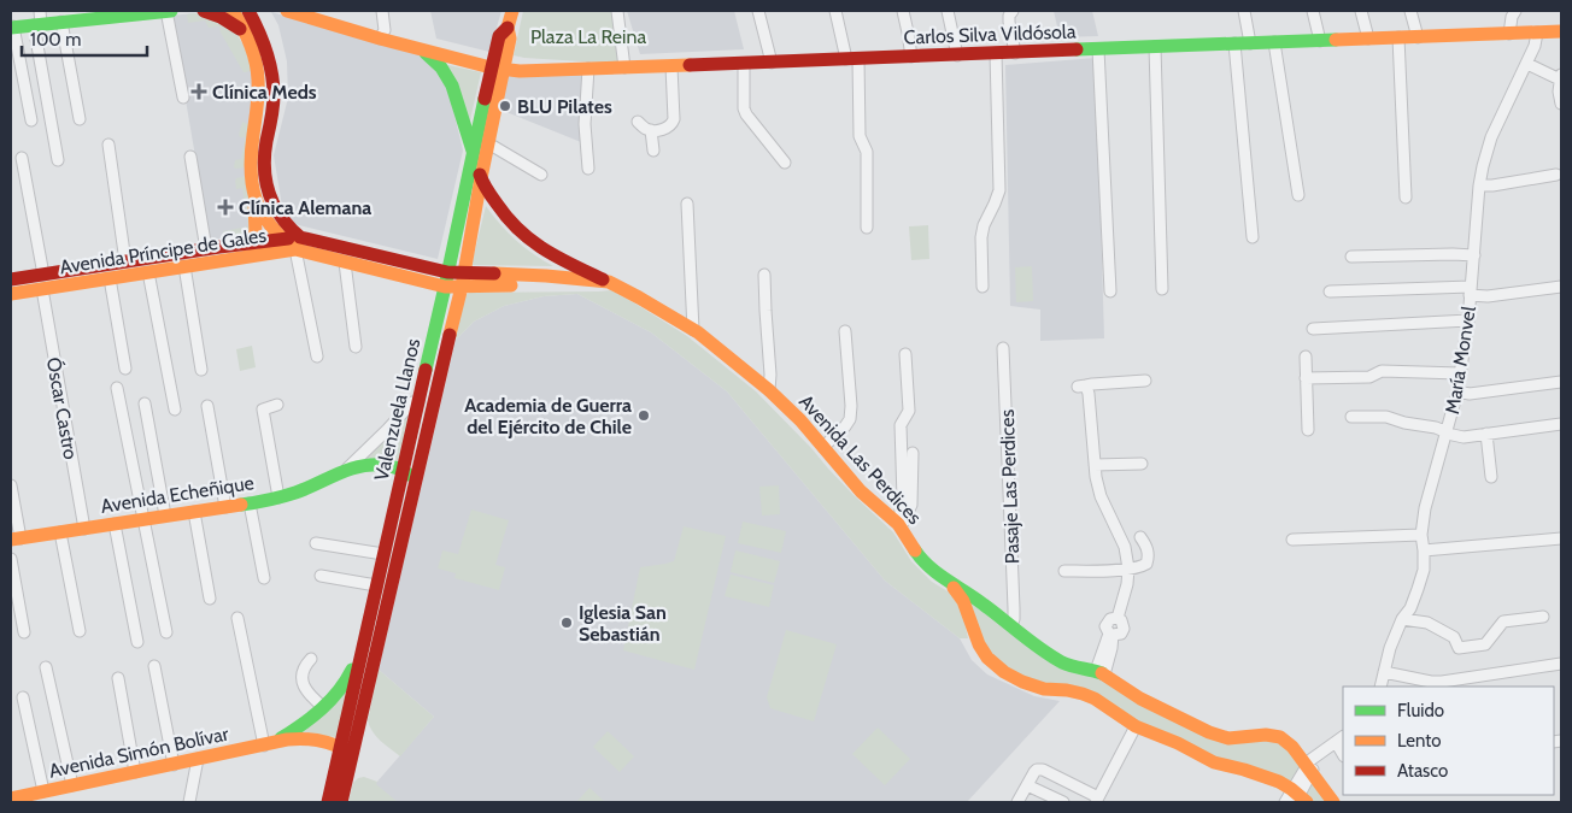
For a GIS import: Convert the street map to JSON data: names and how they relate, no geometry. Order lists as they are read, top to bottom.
{
  "streets": {
    "main road": [
      "Carlos Silva Vildósola",
      "Avenida Príncipe de Gales",
      "Valenzuela Llanos",
      "Avenida Las Perdices",
      "Avenida Echeñique",
      "Avenida Simón Bolívar"
    ],
    "street": ["María Monvel", "Óscar Castro", "Pasaje Las Perdices"]
  },
  "crossings": [
    ["Carlos Silva Vildósola", "María Monvel"],
    ["Carlos Silva Vildósola", "Valenzuela Llanos"],
    ["Avenida Príncipe de Gales", "Óscar Castro"],
    ["Avenida Príncipe de Gales", "Valenzuela Llanos"],
    ["Óscar Castro", "Avenida Echeñique"],
    ["Valenzuela Llanos", "Avenida Las Perdices"],
    ["Valenzuela Llanos", "Avenida Echeñique"],
    ["Valenzuela Llanos", "Avenida Simón Bolívar"],
    ["Avenida Las Perdices", "Pasaje Las Perdices"]
  ],
  "parks": ["Plaza La Reina"],
  "places": {
    "health": ["Clínica Meds", "Clínica Alemana"],
    "other": ["BLU Pilates", "Academia de Guerra del Ejército de Chile", "Iglesia San Sebastián"]
  },
  "legend": ["Fluido", "Lento", "Atasco"],
  "scale_bar": "100 m"
}
